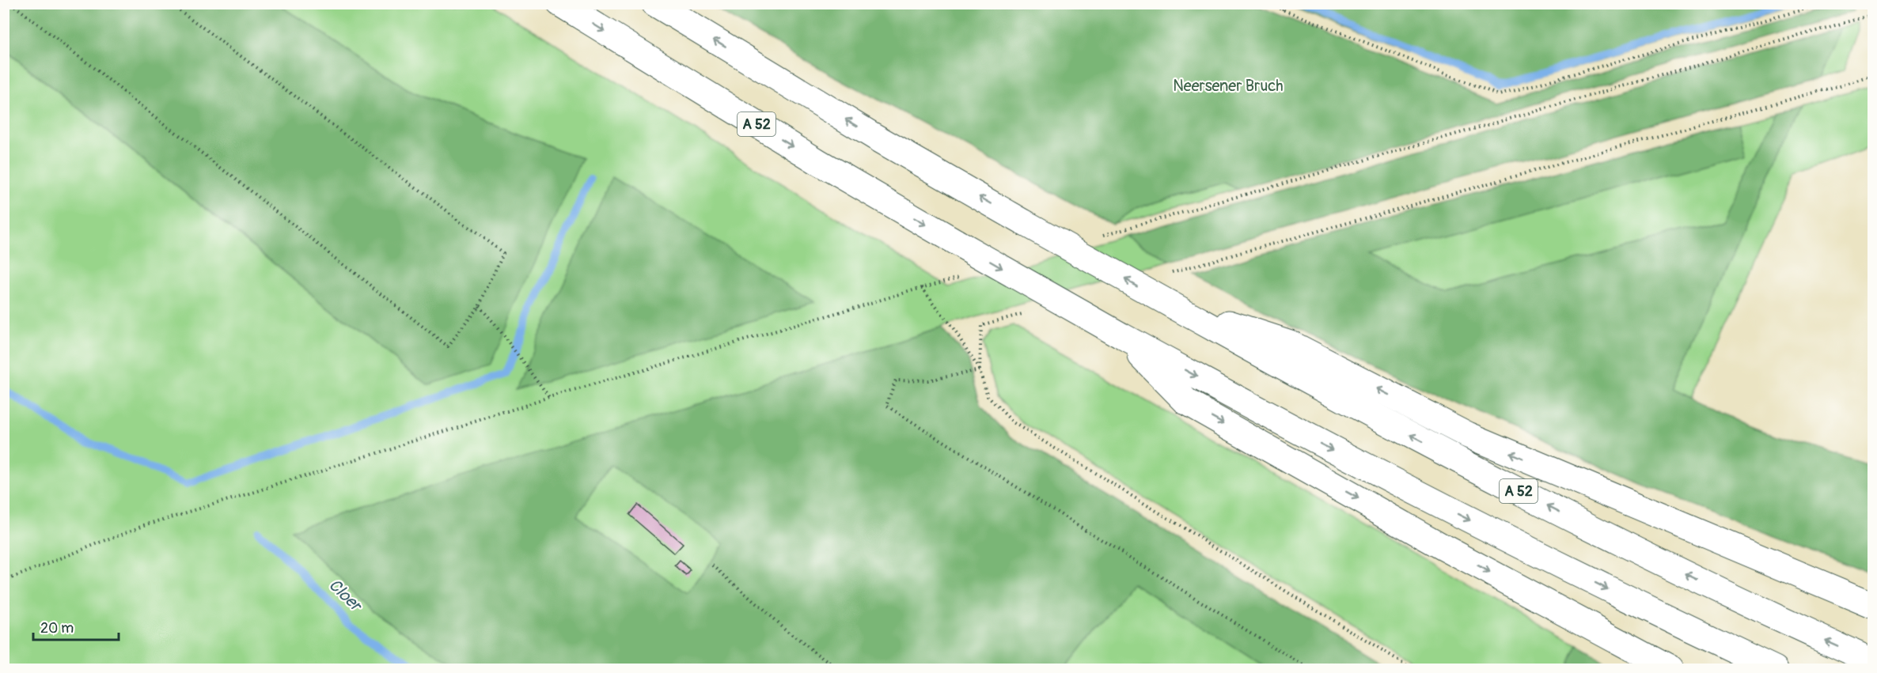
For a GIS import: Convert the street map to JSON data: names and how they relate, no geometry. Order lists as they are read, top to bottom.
{
  "streets": {
    "highway": ["A 52"]
  },
  "water": ["Cloer"],
  "parks": ["Neersener Bruch"],
  "scale_bar": "20 m"
}
